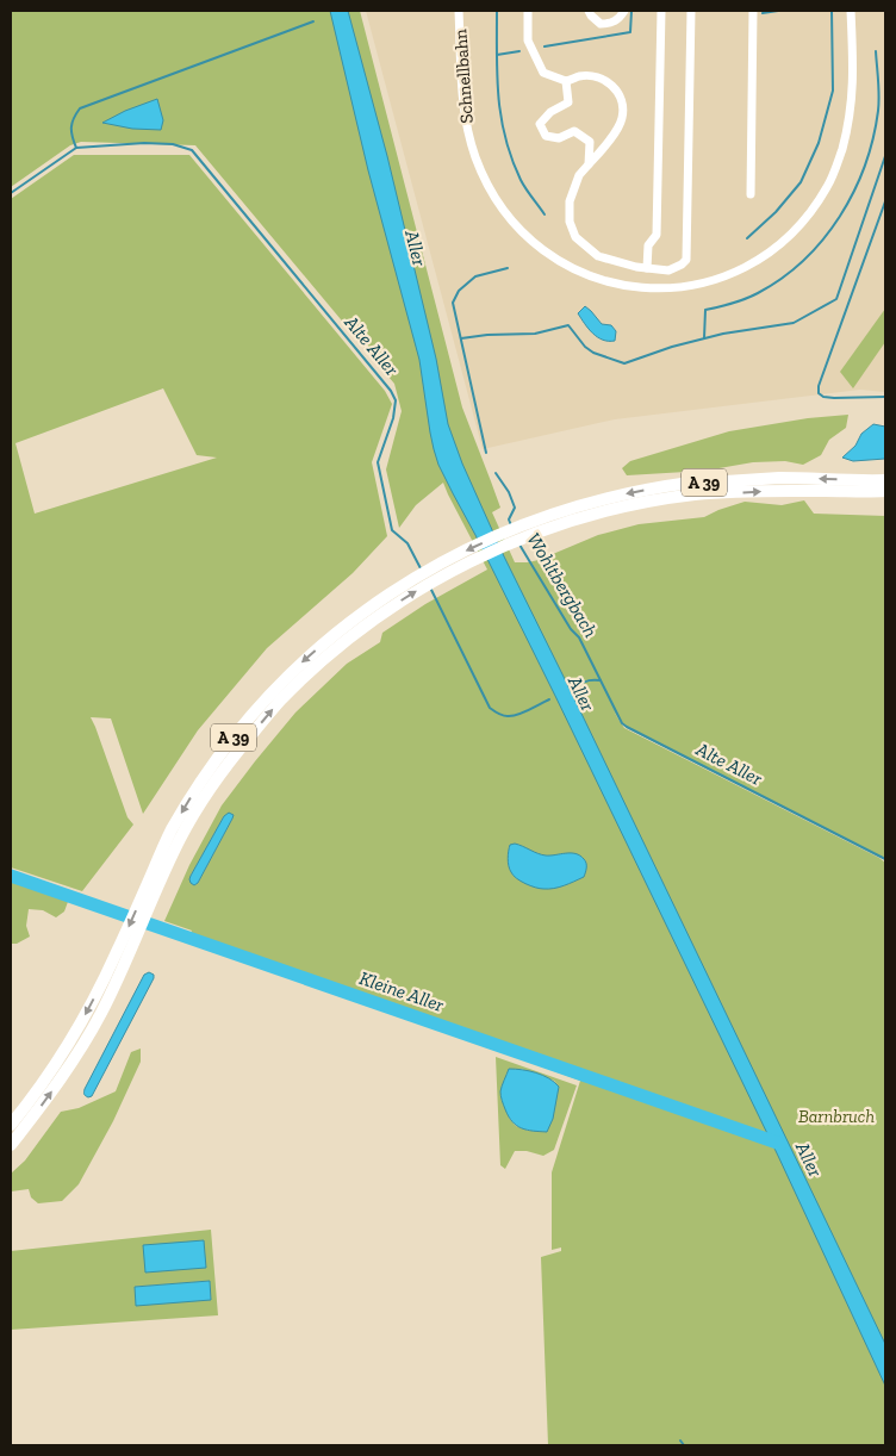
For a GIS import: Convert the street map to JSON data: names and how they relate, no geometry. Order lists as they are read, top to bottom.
{
  "streets": {
    "highway": ["A 39"],
    "street": ["Schnellbahn"]
  },
  "water": [
    "Aller",
    "Alte Aller",
    "Wohltbergbach",
    "Kleine Aller"
  ],
  "parks": ["Barnbruch"]
}
